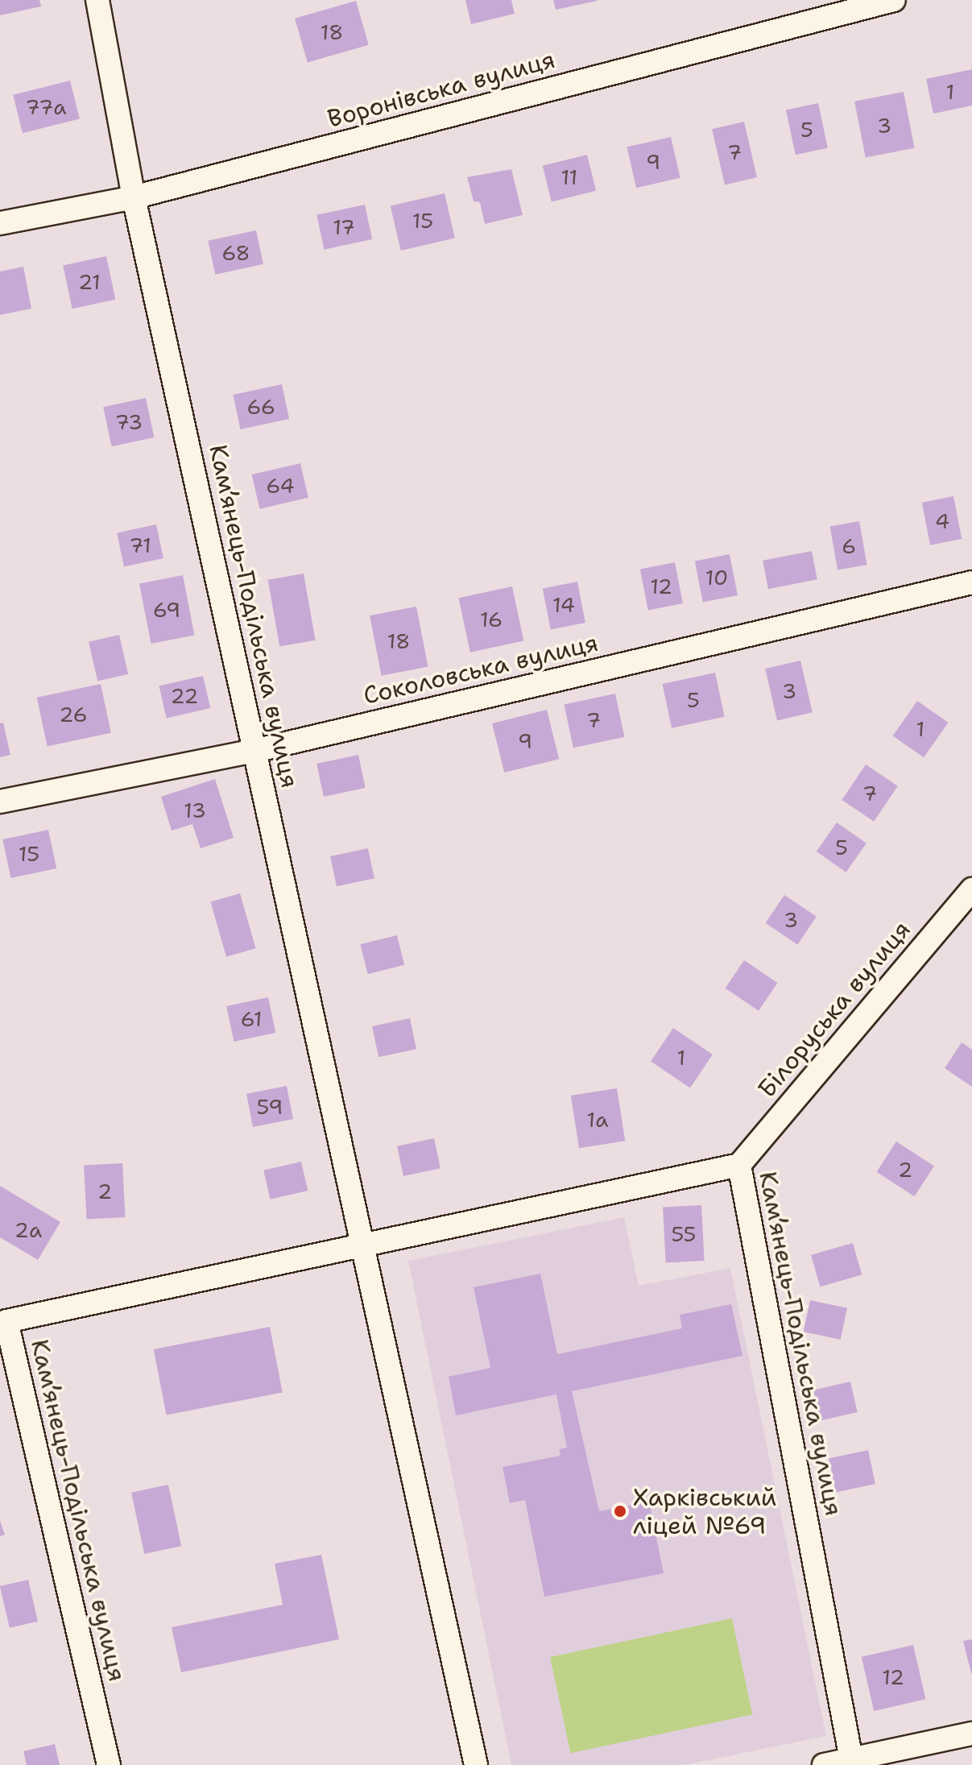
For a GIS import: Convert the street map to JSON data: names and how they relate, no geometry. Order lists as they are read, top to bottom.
{
  "streets": {
    "street": [
      "Воронівська вулиця",
      "Кам’янець-Подільська вулиця",
      "Соколовська вулиця",
      "Білоруська вулиця"
    ]
  },
  "crossings": [
    ["Воронівська вулиця", "Кам’янець-Подільська вулиця"],
    ["Кам’янець-Подільська вулиця", "Соколовська вулиця"],
    ["Кам’янець-Подільська вулиця", "Білоруська вулиця"]
  ],
  "places": ["Харківський ліцей №69"],
  "house_numbers": [
    "18",
    "1",
    "77а",
    "3",
    "5",
    "7",
    "9",
    "11",
    "15",
    "17",
    "68",
    "21",
    "66",
    "73",
    "64",
    "4",
    "71",
    "6",
    "10",
    "12",
    "14",
    "69",
    "16",
    "18",
    "3",
    "22",
    "5",
    "26",
    "7",
    "1",
    "9",
    "7",
    "13",
    "5",
    "15",
    "3",
    "61",
    "1",
    "59",
    "1а",
    "2",
    "2",
    "2а",
    "55",
    "12"
  ]
}
